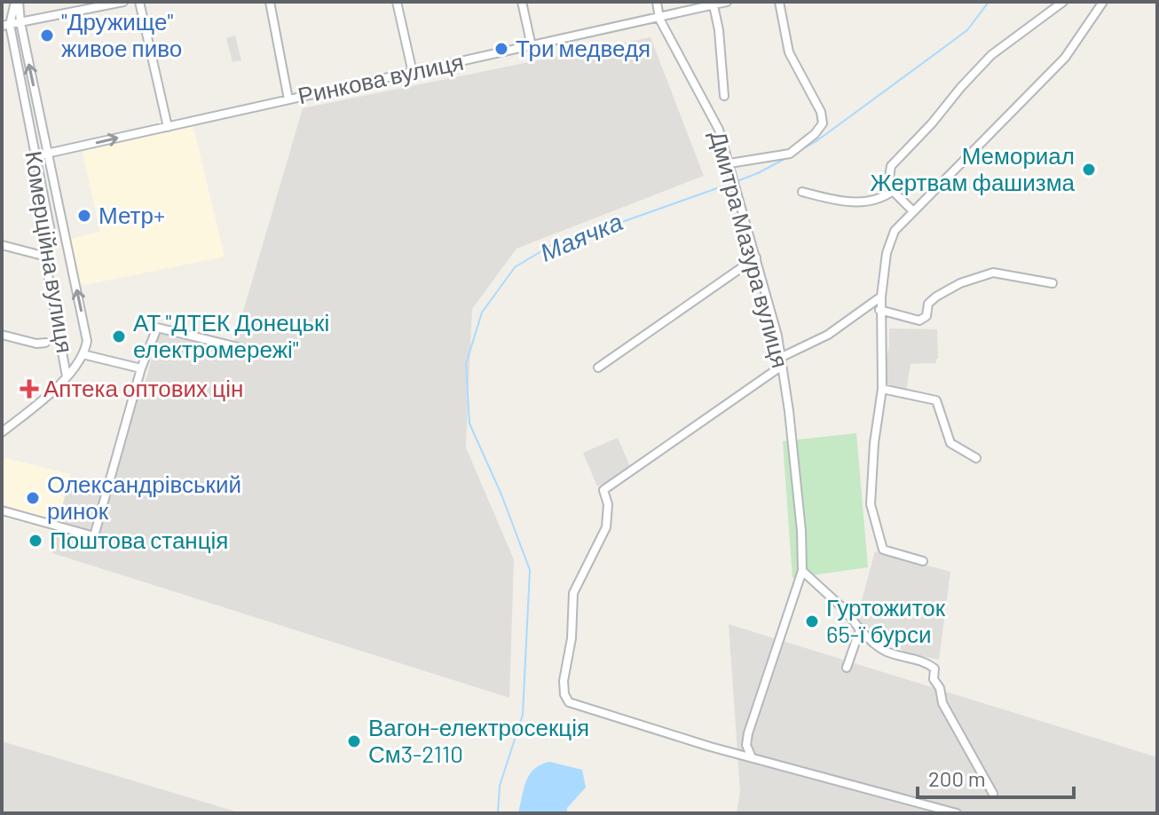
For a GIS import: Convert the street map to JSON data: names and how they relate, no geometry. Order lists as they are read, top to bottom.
{
  "streets": {
    "street": ["Ринкова вулиця", "Дмитра Мазура вулиця", "Комерційна вулиця"]
  },
  "crossings": [
    ["Ринкова вулиця", "Дмитра Мазура вулиця"],
    ["Ринкова вулиця", "Комерційна вулиця"]
  ],
  "water": ["Маячка"],
  "places": {
    "other": [
      "\"Дружище\" живое пиво",
      "Три медведя",
      "Мемориал Жертвам фашизма",
      "Метр+",
      "АТ \"ДТЕК Донецькі електромережі\"",
      "Олександрівський ринок",
      "Поштова станція",
      "Гуртожиток 65-ї бурси",
      "Вагон-електросекція См3-2110"
    ],
    "health": ["Аптека оптових цін"]
  },
  "scale_bar": "200 m"
}
